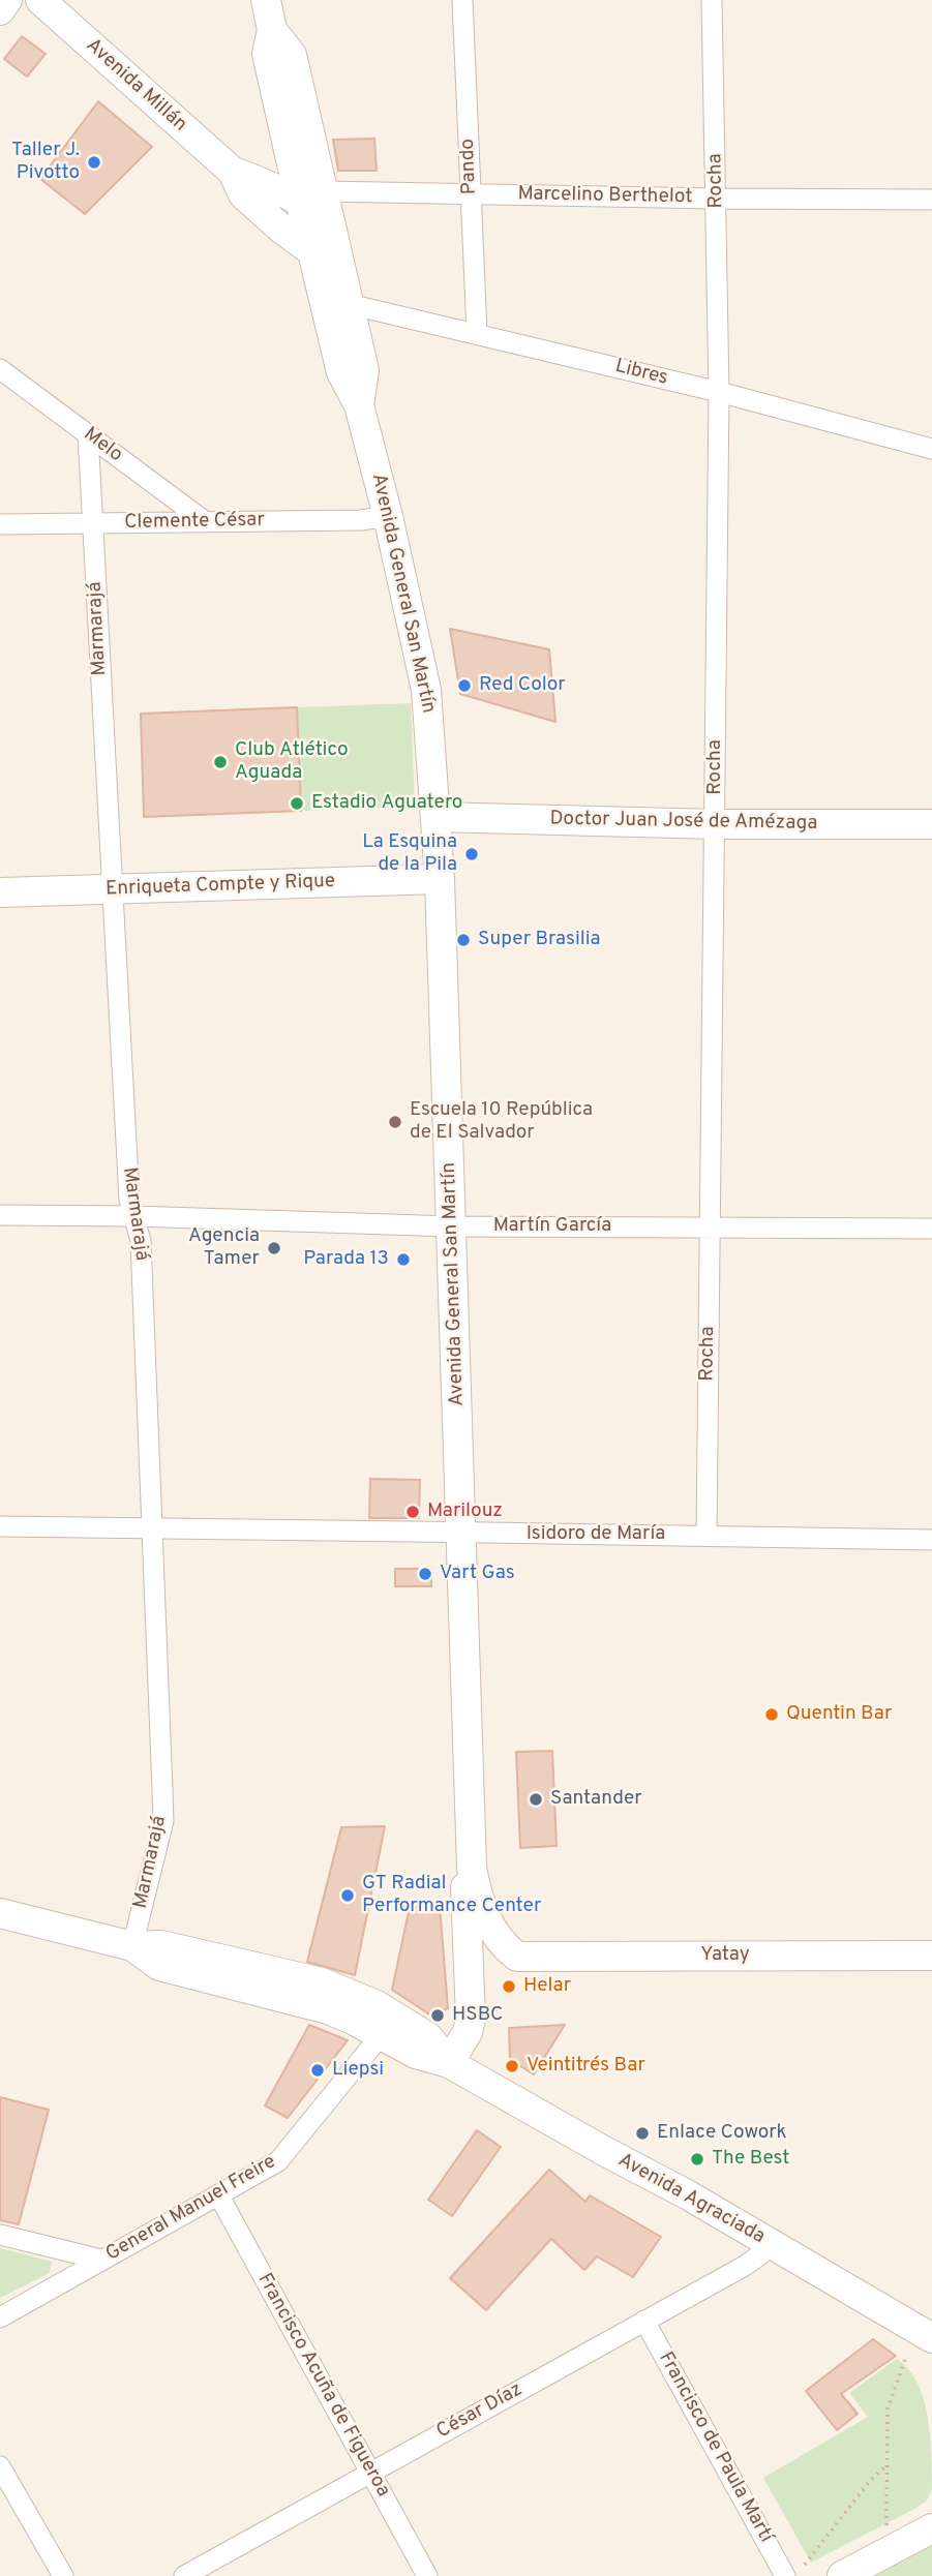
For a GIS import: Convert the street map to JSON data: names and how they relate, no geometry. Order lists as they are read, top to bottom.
{
  "streets": {
    "main road": [
      "Avenida Millán",
      "Avenida General San Martín",
      "Doctor Juan José de Amézaga",
      "Enriqueta Compte y Rique",
      "Yatay",
      "Avenida Agraciada"
    ],
    "street": [
      "Pando",
      "Rocha",
      "Marcelino Berthelot",
      "Libres",
      "Melo",
      "Clemente César",
      "Marmarajá",
      "Martín García",
      "Isidoro de María",
      "General Manuel Freire",
      "Francisco Acuña de Figueroa",
      "César Díaz",
      "Francisco de Paula Martí"
    ]
  },
  "crossings": [
    ["Avenida Millán", "Marcelino Berthelot"],
    ["Avenida Millán", "Avenida General San Martín"],
    ["Pando", "Marcelino Berthelot"],
    ["Pando", "Libres"],
    ["Rocha", "Marcelino Berthelot"],
    ["Rocha", "Libres"],
    ["Rocha", "Doctor Juan José de Amézaga"],
    ["Rocha", "Martín García"],
    ["Rocha", "Isidoro de María"],
    ["Marcelino Berthelot", "Avenida General San Martín"],
    ["Libres", "Avenida General San Martín"],
    ["Melo", "Clemente César"],
    ["Melo", "Marmarajá"],
    ["Clemente César", "Avenida General San Martín"],
    ["Clemente César", "Marmarajá"],
    ["Avenida General San Martín", "Doctor Juan José de Amézaga"],
    ["Avenida General San Martín", "Enriqueta Compte y Rique"],
    ["Avenida General San Martín", "Martín García"],
    ["Avenida General San Martín", "Isidoro de María"],
    ["Avenida General San Martín", "Yatay"],
    ["Avenida General San Martín", "Avenida Agraciada"],
    ["Marmarajá", "Enriqueta Compte y Rique"],
    ["Marmarajá", "Martín García"],
    ["Marmarajá", "Isidoro de María"],
    ["Marmarajá", "Avenida Agraciada"],
    ["Avenida Agraciada", "General Manuel Freire"],
    ["Avenida Agraciada", "César Díaz"],
    ["General Manuel Freire", "Francisco Acuña de Figueroa"],
    ["Francisco Acuña de Figueroa", "César Díaz"],
    ["César Díaz", "Francisco de Paula Martí"]
  ],
  "places": [
    "Taller J. Pivotto",
    "Red Color",
    "Club Atlético Aguada",
    "Estadio Aguatero",
    "La Esquina de la Pila",
    "Super Brasilia",
    "Escuela 10 República de El Salvador",
    "Agencia Tamer",
    "Parada 13",
    "Marilouz",
    "Vart Gas",
    "Quentin Bar",
    "Santander",
    "GT Radial Performance Center",
    "Helar",
    "HSBC",
    "Veintitrés Bar",
    "Liepsi",
    "Enlace Cowork",
    "The Best"
  ]
}
